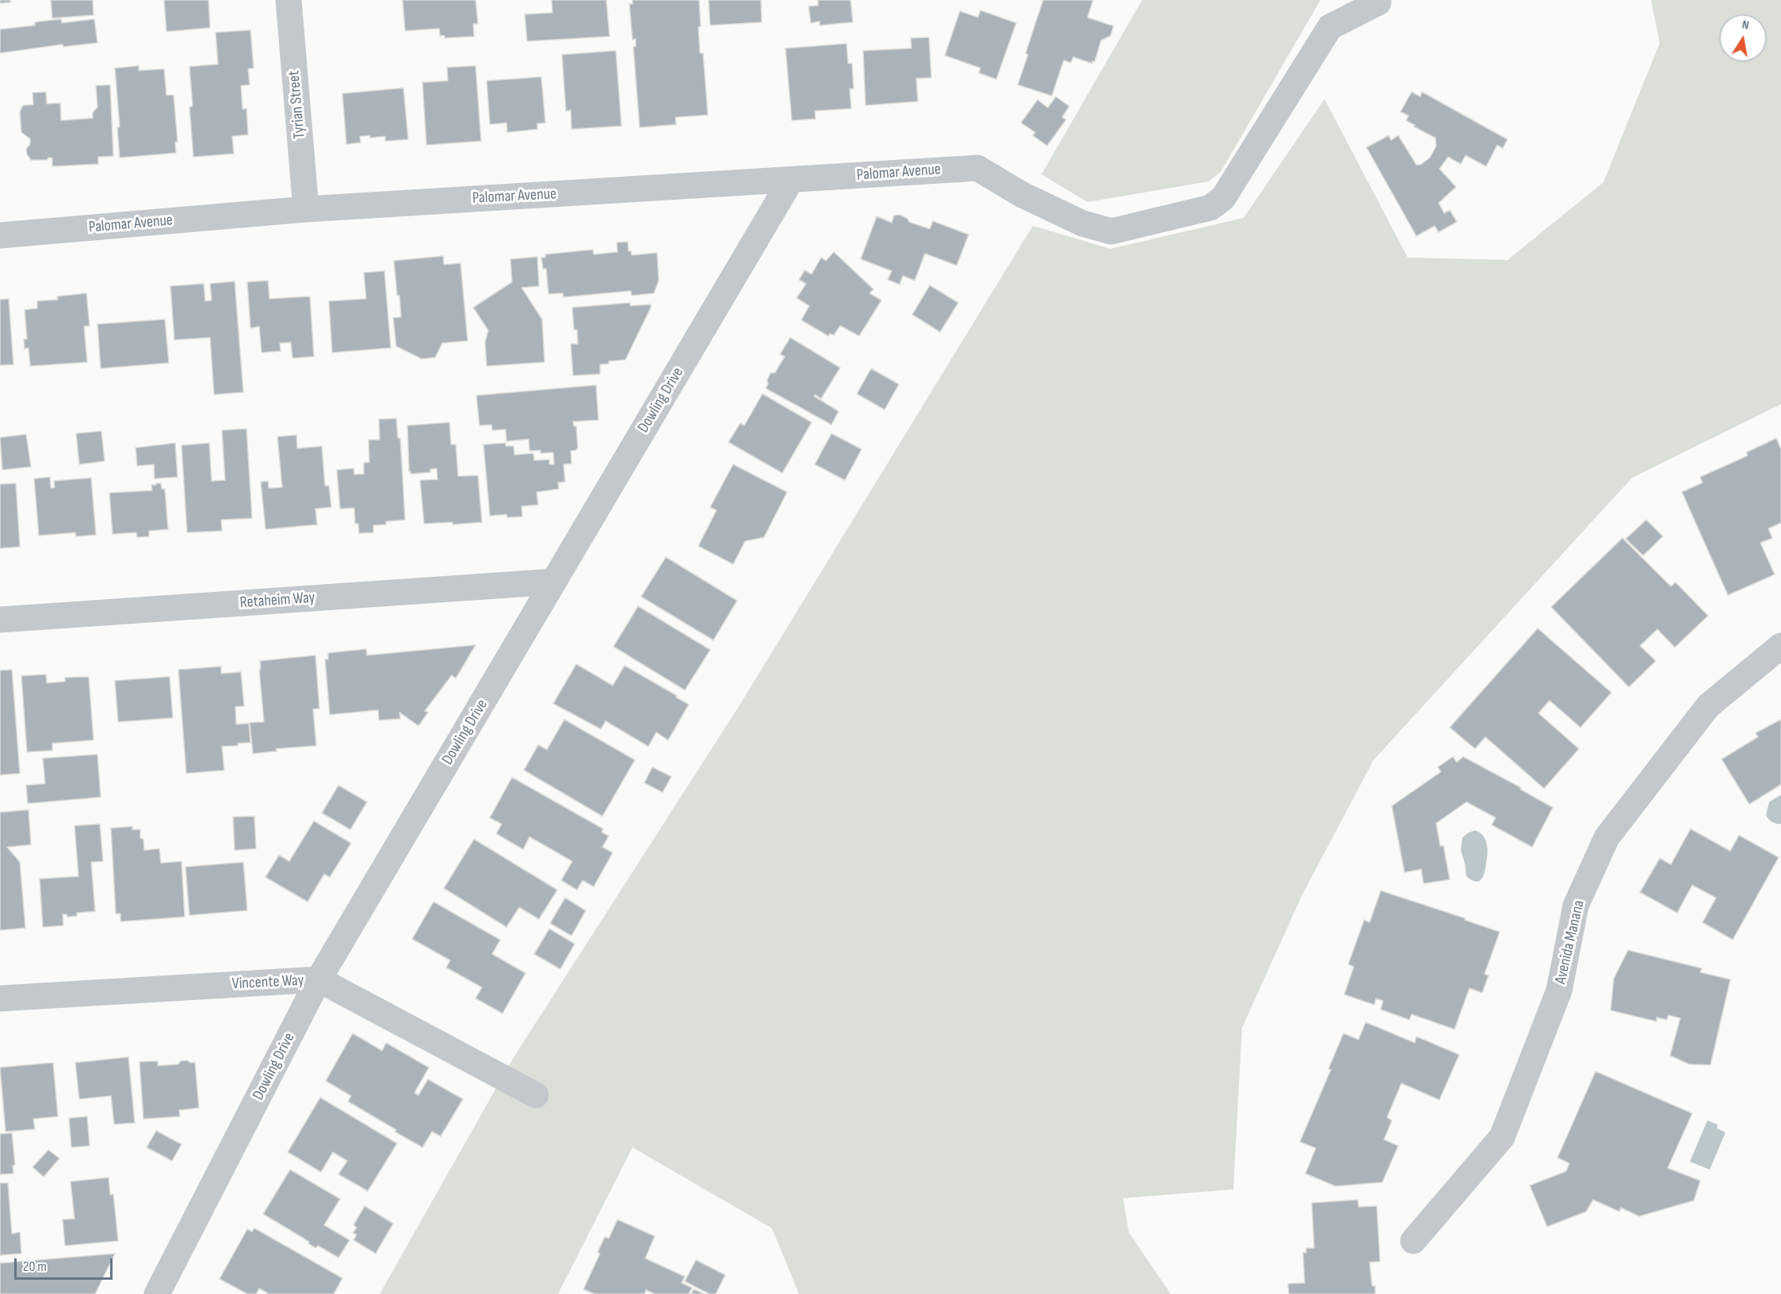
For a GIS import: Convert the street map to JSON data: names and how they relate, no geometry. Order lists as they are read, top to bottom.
{
  "streets": {
    "street": [
      "Tyrian Street",
      "Palomar Avenue",
      "Dowling Drive",
      "Retaheim Way",
      "Avenida Manana",
      "Vincente Way"
    ]
  },
  "crossings": [
    ["Tyrian Street", "Palomar Avenue"],
    ["Palomar Avenue", "Dowling Drive"],
    ["Dowling Drive", "Retaheim Way"],
    ["Dowling Drive", "Vincente Way"]
  ],
  "scale_bar": "20 m",
  "north": "top"
}
